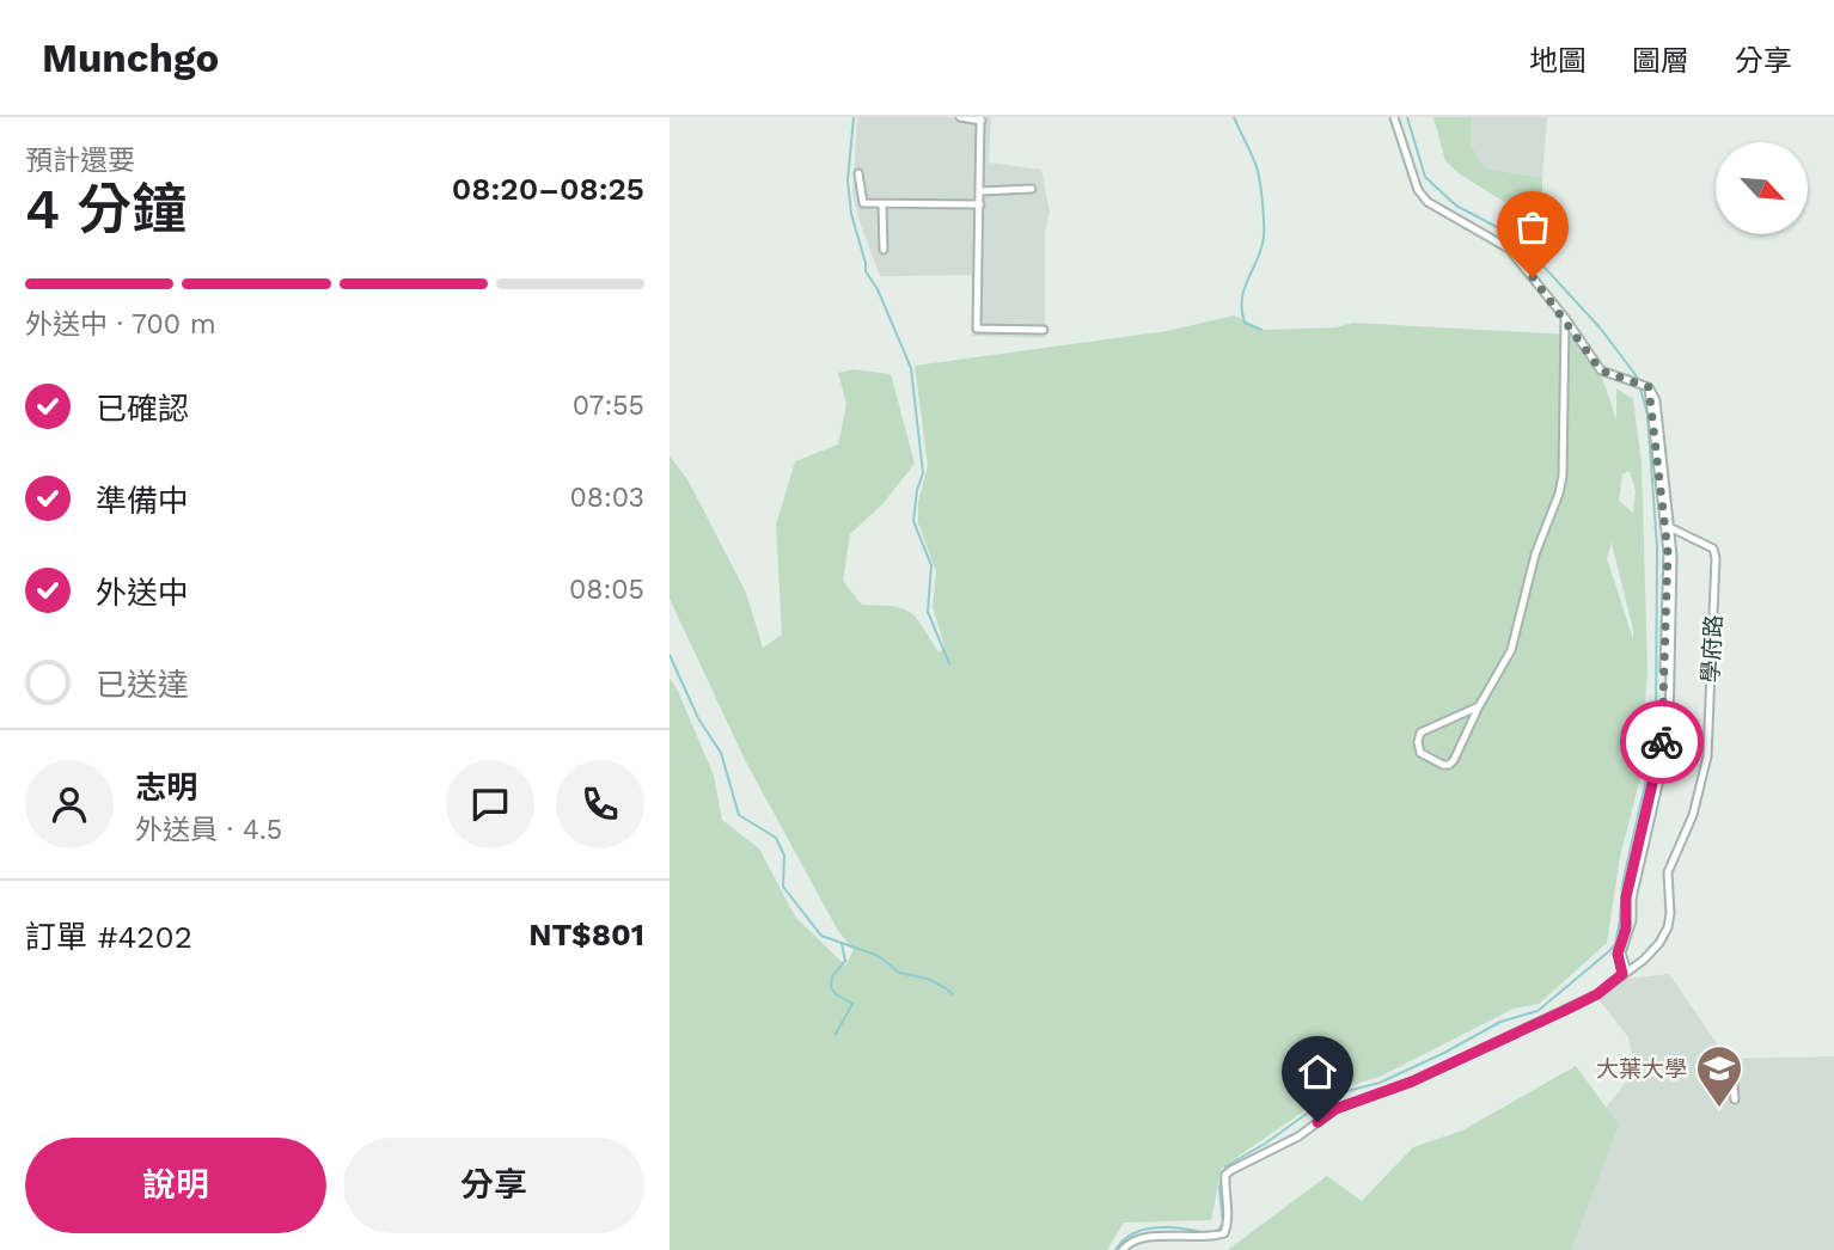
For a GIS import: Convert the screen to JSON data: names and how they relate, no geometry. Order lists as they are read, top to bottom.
{
  "streets": {
    "street": ["學府路"]
  },
  "places": {
    "school or university": ["大葉大學"]
  },
  "north": "bottom right",
  "page": {
    "header": "Munchgo",
    "nav": ["地圖", "圖層", "分享"],
    "heading": ["4 分鐘", "預計還要", "08:20–08:25"],
    "panel": [
      "志明",
      "外送員 · 4.5",
      "訂單 #4202",
      "NT$801"
    ],
    "bar": "外送中 · 700 m",
    "list": [
      ["已確認", "07:55"],
      ["準備中", "08:03"],
      ["外送中", "08:05"],
      "已送達"
    ],
    "buttons": ["說明", "分享"]
  }
}
